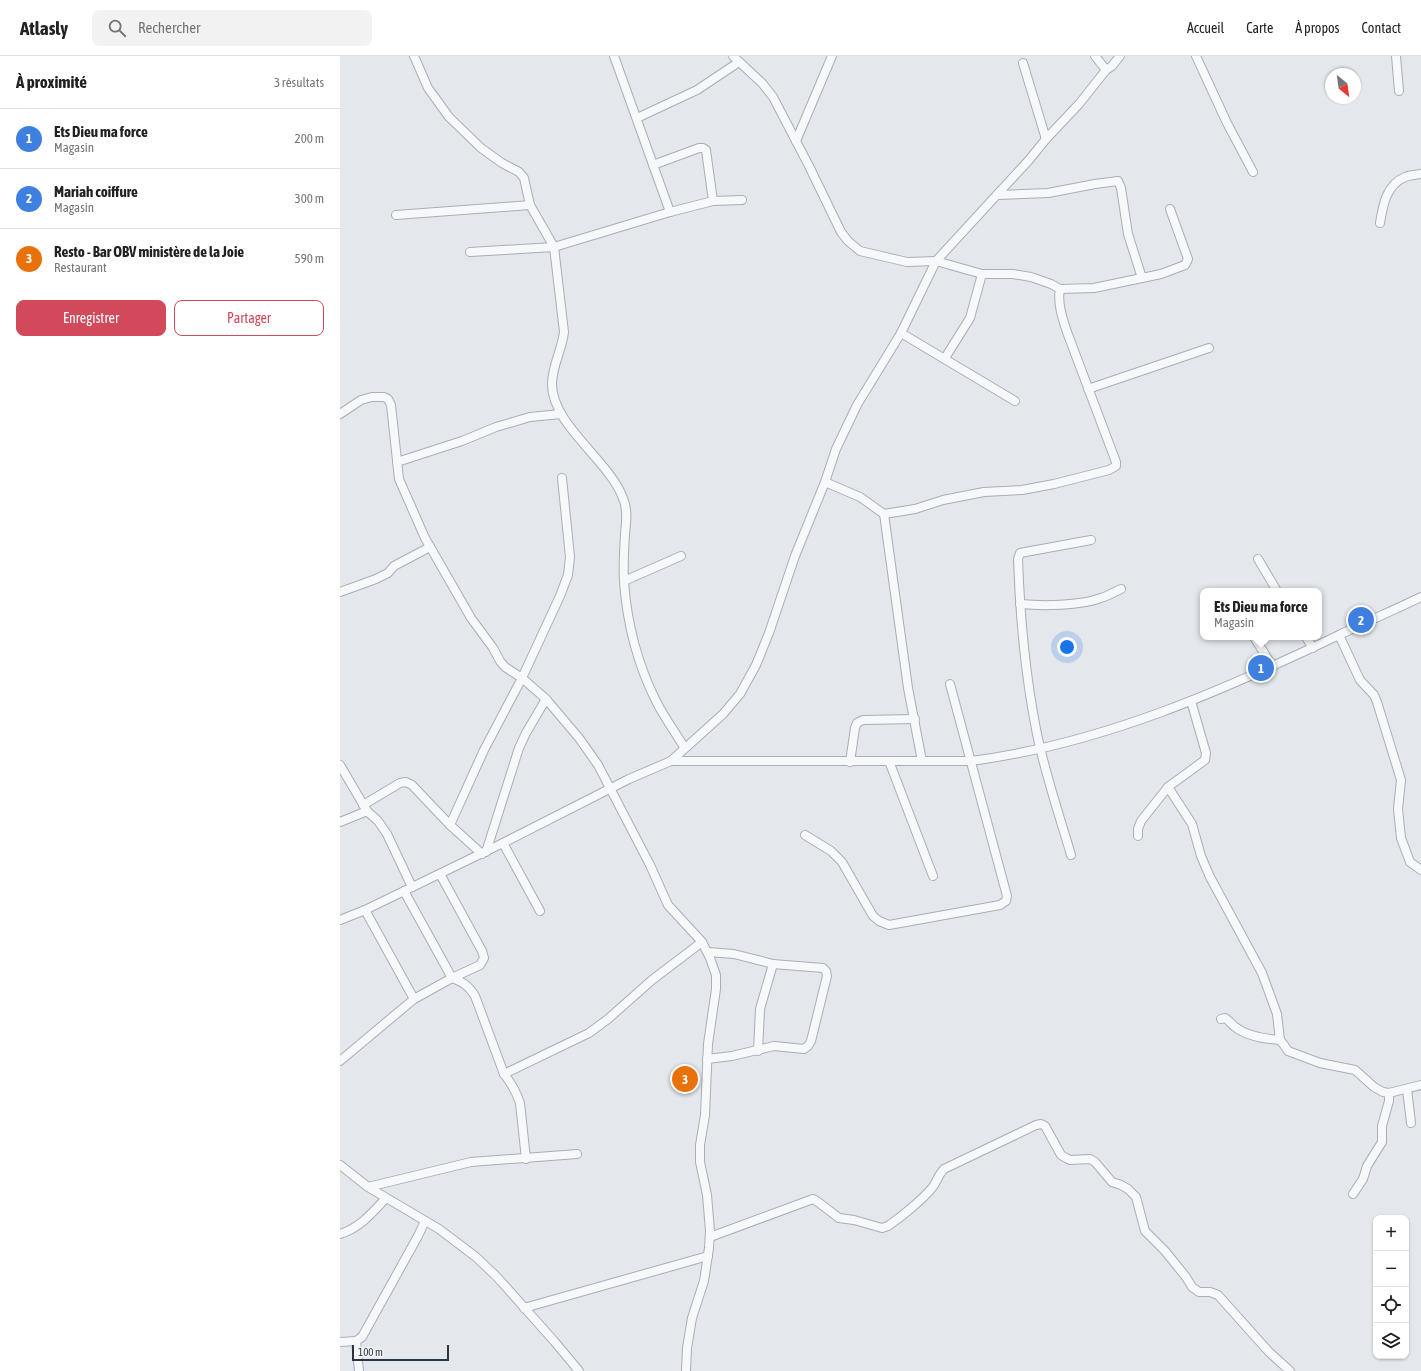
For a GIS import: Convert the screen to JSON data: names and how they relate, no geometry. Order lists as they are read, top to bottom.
{
  "scale_bar": "100 m",
  "north": "bottom right",
  "page": {
    "header": "Atlasly",
    "search": "Rechercher",
    "nav": [
      "Accueil",
      "Carte",
      "À propos",
      "Contact"
    ],
    "heading": ["À proximité", "3 résultats"],
    "list": [
      {
        "mark": "1",
        "name": "Ets Dieu ma force",
        "note": "Magasin",
        "value": "200 m"
      },
      {
        "mark": "2",
        "name": "Mariah coiffure",
        "note": "Magasin",
        "value": "300 m"
      },
      {
        "mark": "3",
        "name": "Resto - Bar OBV ministère de la Joie",
        "note": "Restaurant",
        "value": "590 m"
      }
    ],
    "buttons": ["Enregistrer", "Partager"],
    "popup": ["Ets Dieu ma force", "Magasin"],
    "pins": ["2", "1", "3"],
    "map_buttons": ["+", "−"],
    "scale": "100 m"
  }
}
